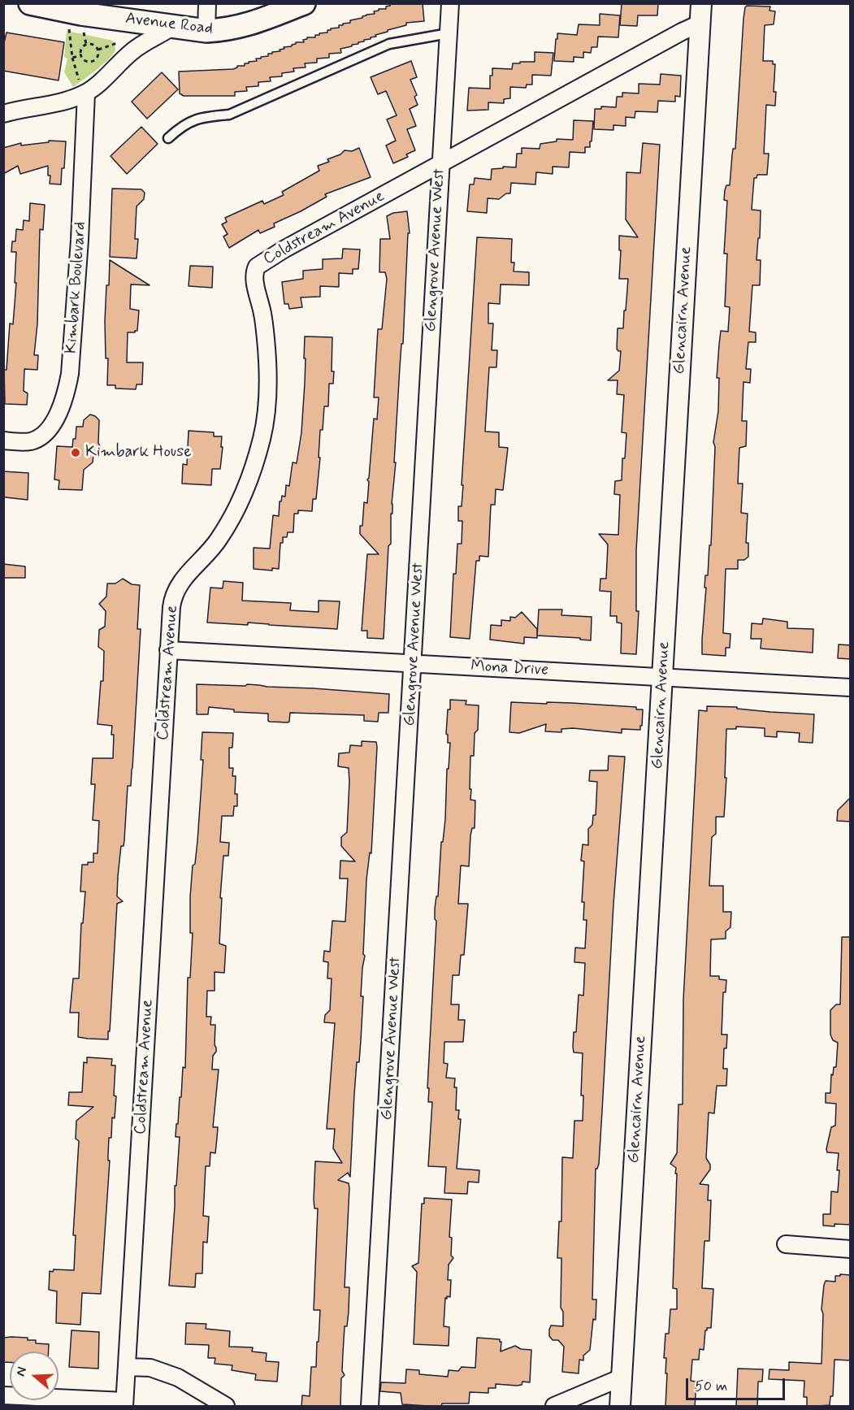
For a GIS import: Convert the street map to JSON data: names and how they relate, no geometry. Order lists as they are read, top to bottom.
{
  "streets": {
    "main road": ["Avenue Road"],
    "street": [
      "Coldstream Avenue",
      "Glengrove Avenue West",
      "Kimbark Boulevard",
      "Glencairn Avenue",
      "Mona Drive"
    ]
  },
  "crossings": [
    ["Coldstream Avenue", "Glengrove Avenue West"],
    ["Coldstream Avenue", "Glencairn Avenue"],
    ["Coldstream Avenue", "Mona Drive"],
    ["Glengrove Avenue West", "Mona Drive"],
    ["Glencairn Avenue", "Mona Drive"]
  ],
  "places": ["Kimbark House"],
  "scale_bar": "50 m",
  "north": "left"
}
